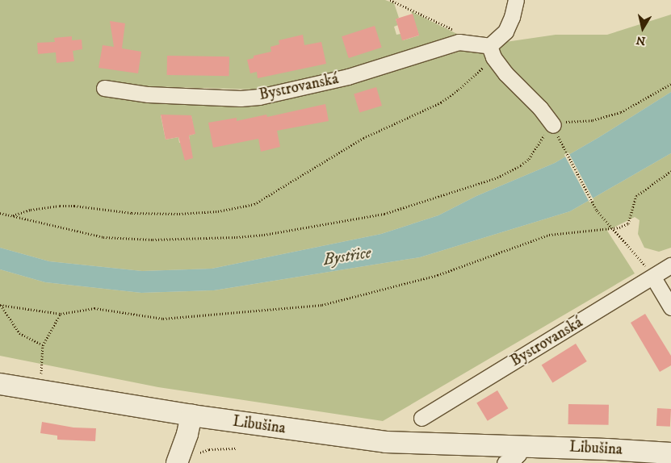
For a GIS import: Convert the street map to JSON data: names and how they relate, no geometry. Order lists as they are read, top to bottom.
{
  "streets": {
    "street": ["Bystrovanská", "Libušina"]
  },
  "water": ["Bystřice"],
  "north": "bottom"
}
